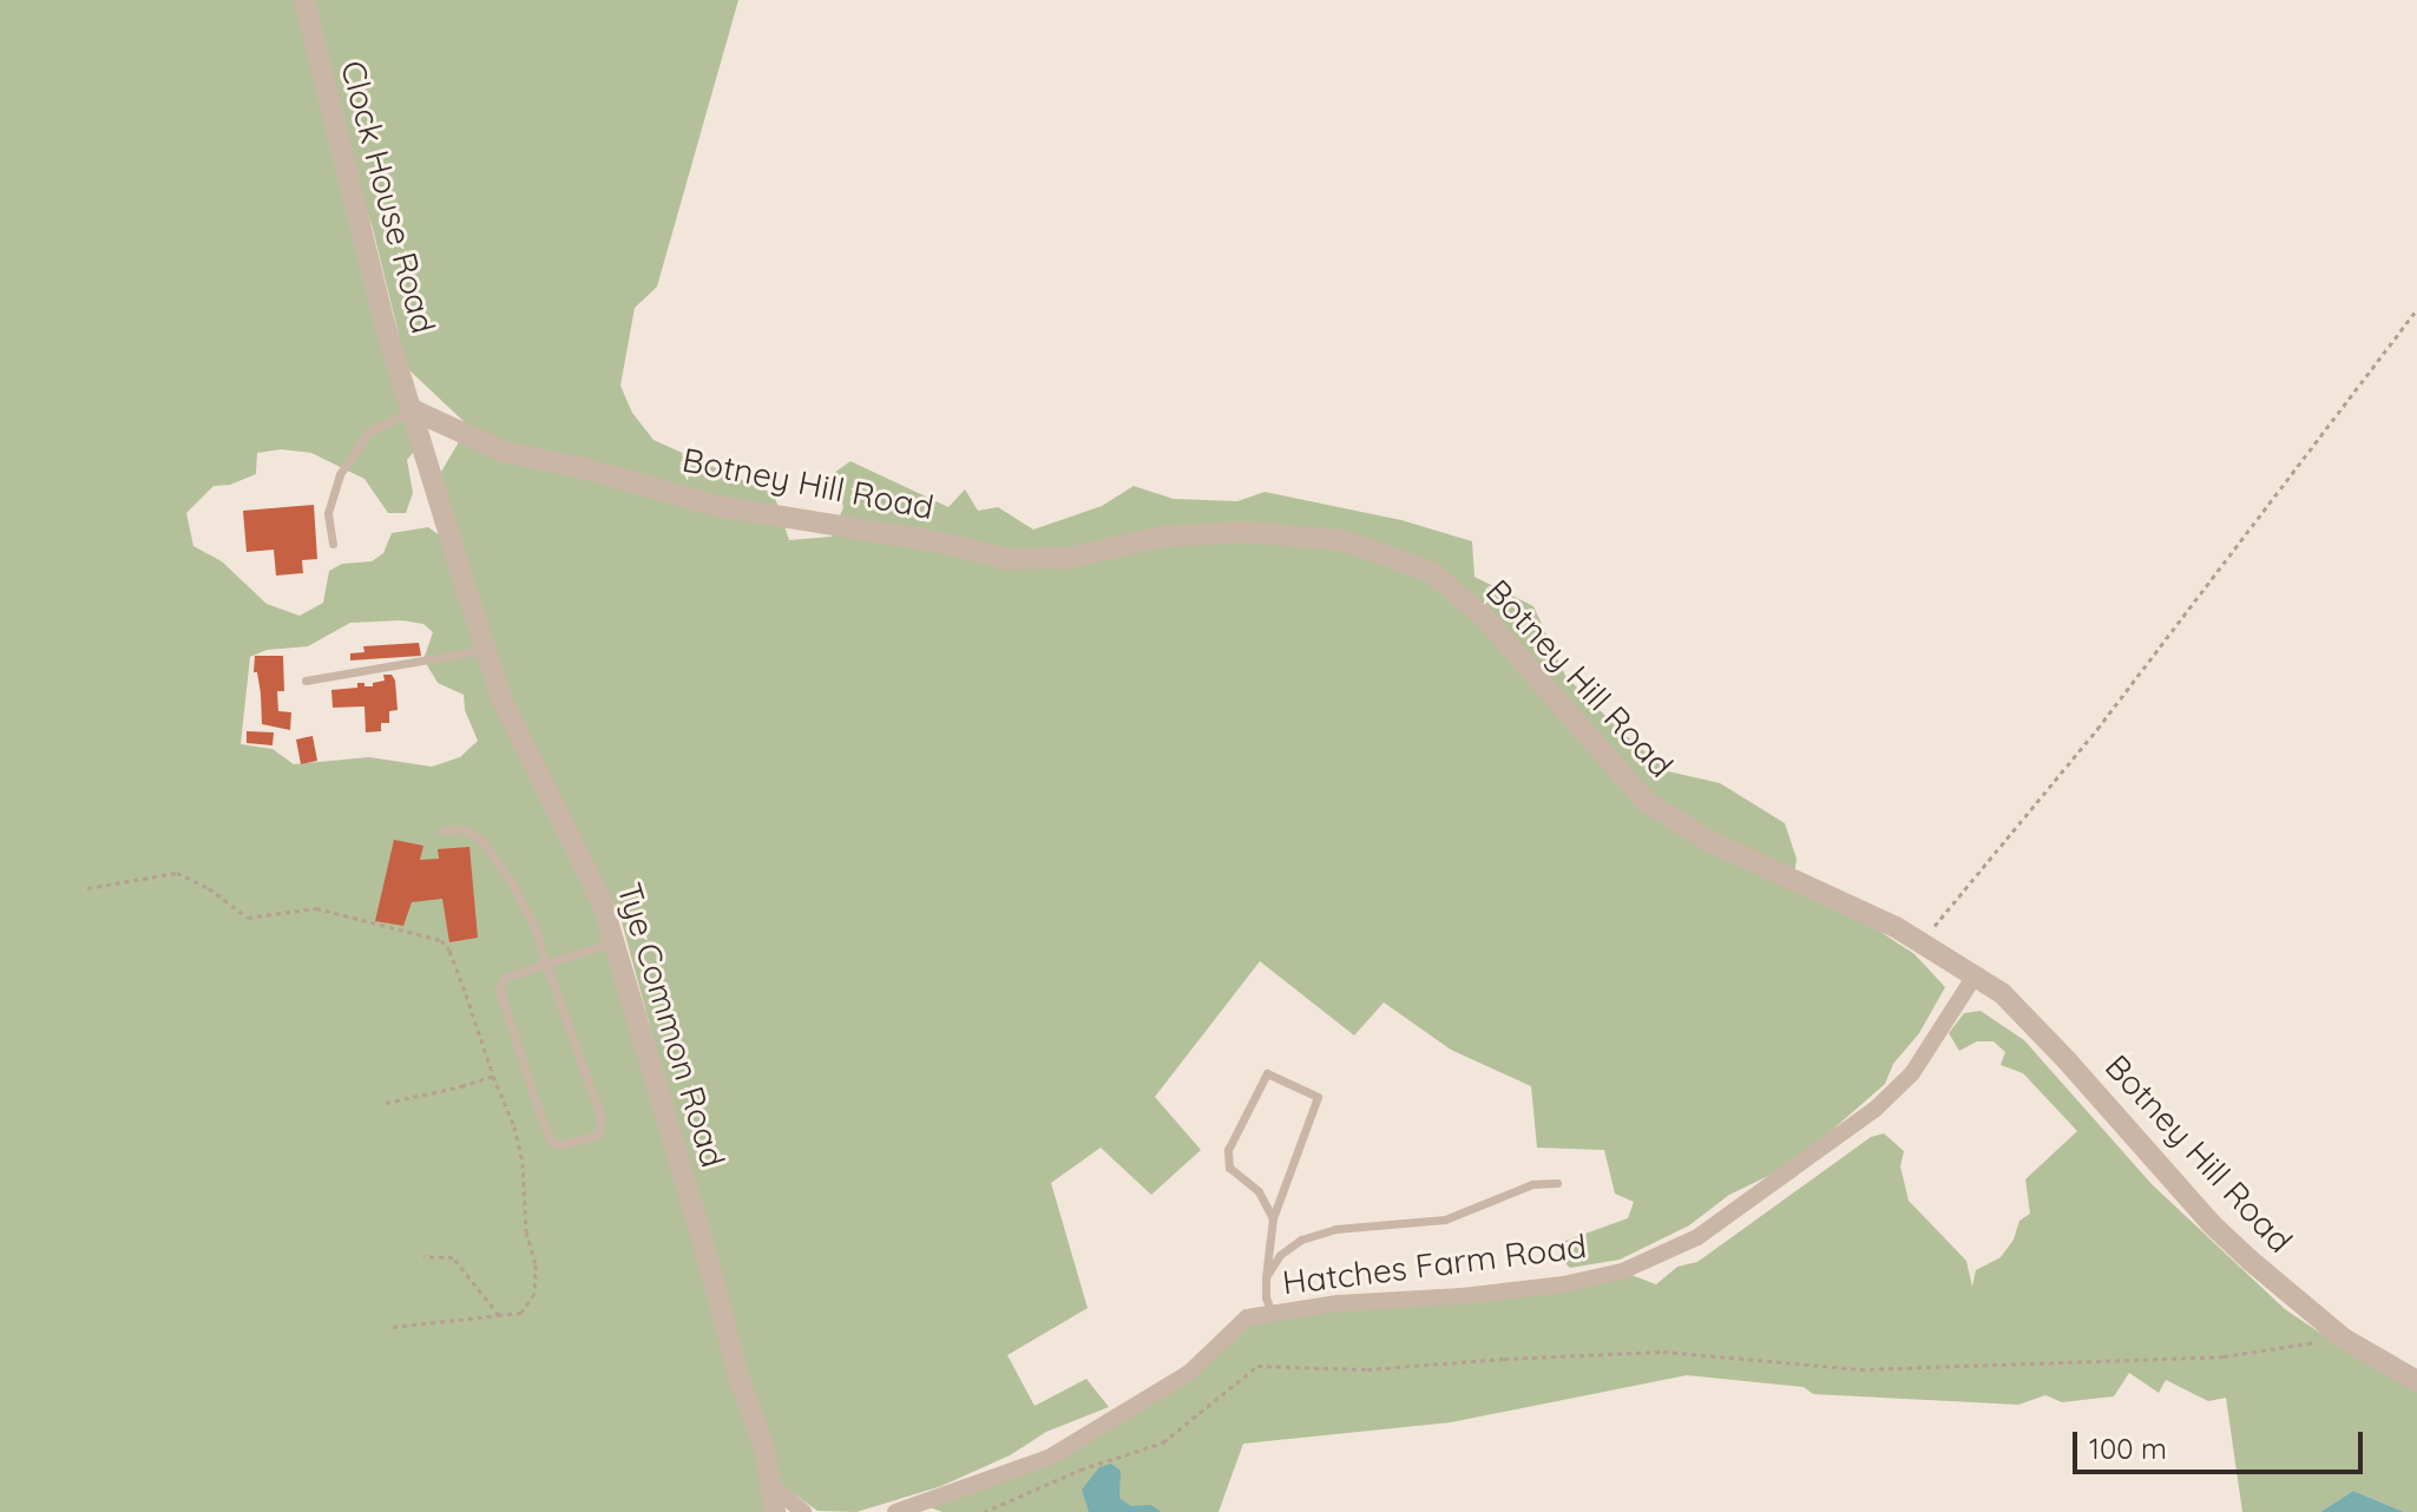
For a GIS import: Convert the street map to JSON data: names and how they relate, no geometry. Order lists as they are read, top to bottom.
{
  "streets": {
    "street": [
      "Clock House Road",
      "Botney Hill Road",
      "Tye Common Road",
      "Hatches Farm Road"
    ]
  },
  "crossings": [
    ["Clock House Road", "Botney Hill Road"],
    ["Clock House Road", "Tye Common Road"],
    ["Botney Hill Road", "Tye Common Road"],
    ["Botney Hill Road", "Hatches Farm Road"]
  ],
  "scale_bar": "100 m"
}
